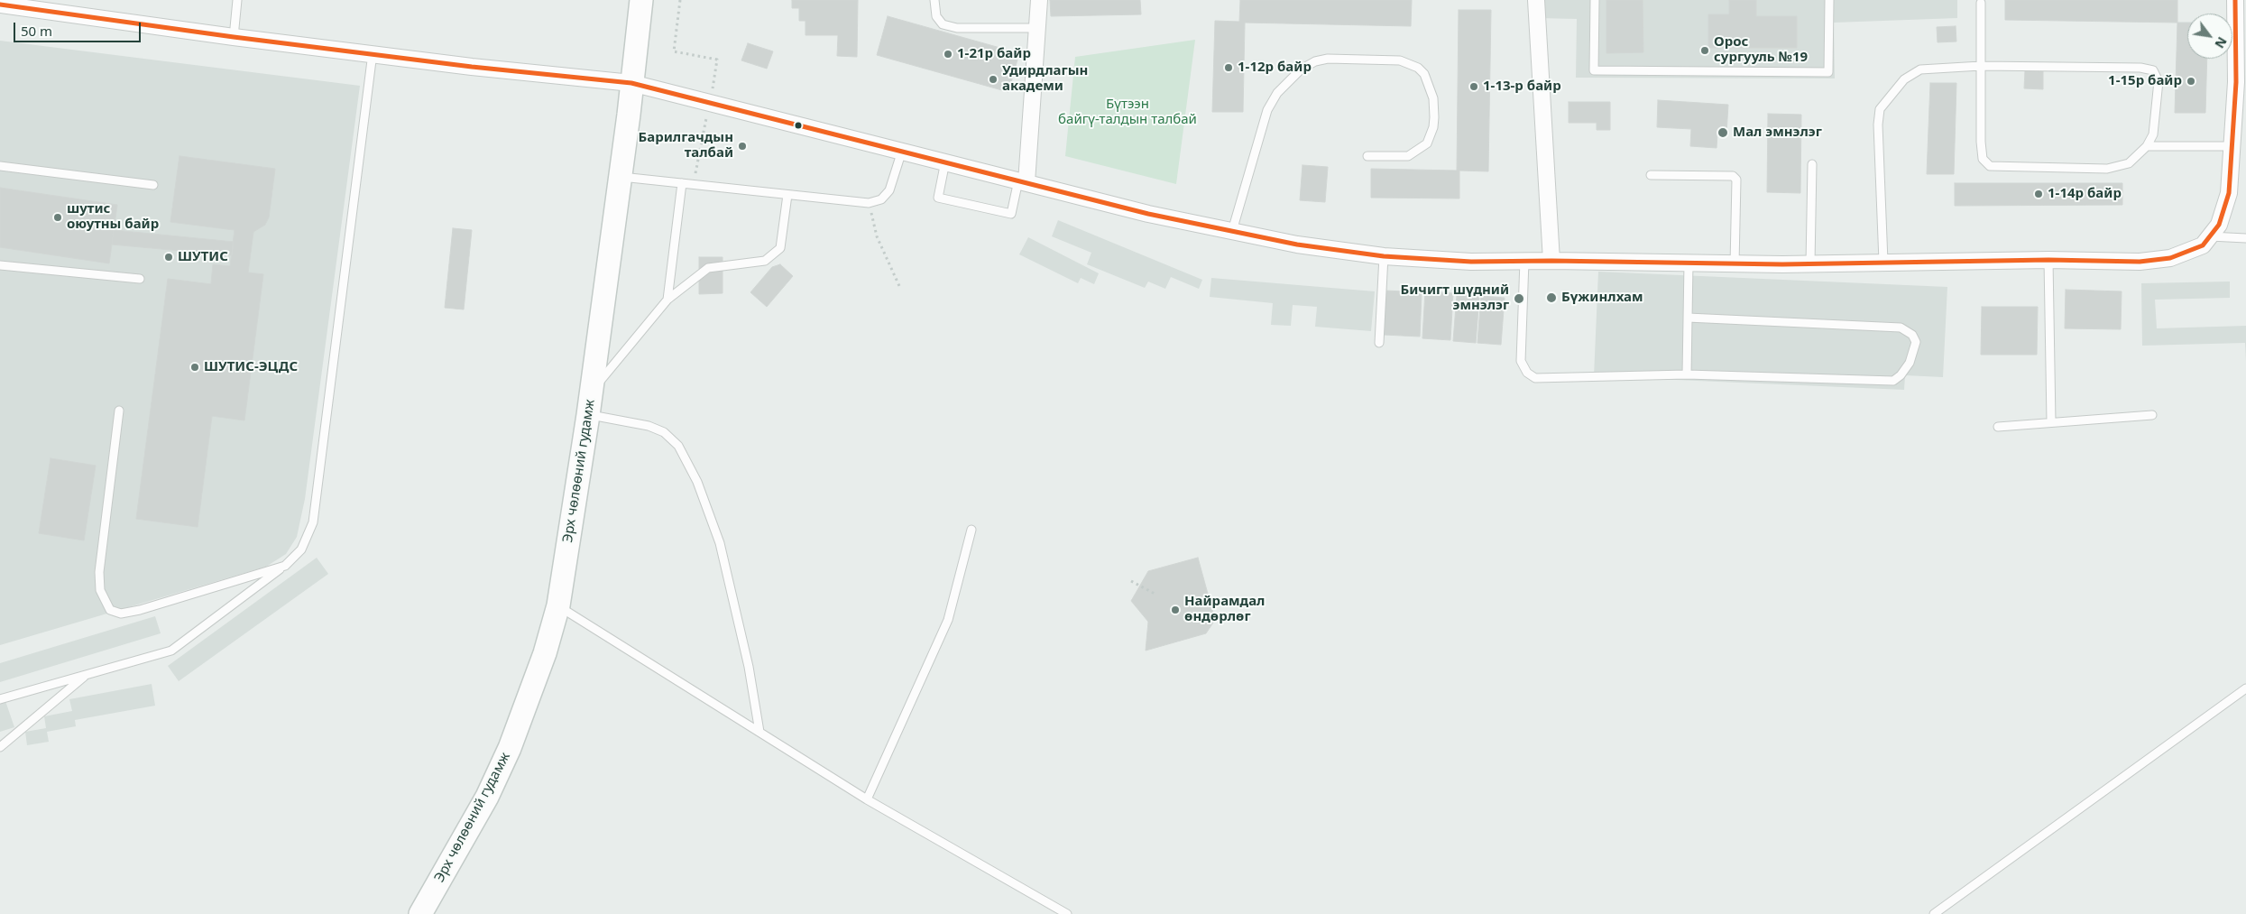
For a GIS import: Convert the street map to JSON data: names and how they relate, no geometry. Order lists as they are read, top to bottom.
{
  "streets": {
    "main road": ["Эрх чөлөөний гудамж"]
  },
  "parks": ["Бүтээн байгү-талдын талбай"],
  "places": [
    "Орос сургууль №19",
    "1-21р байр",
    "1-12р байр",
    "Удирдлагын академи",
    "1-15р байр",
    "1-13-р байр",
    "Мал эмнэлэг",
    "Барилгачдын талбай",
    "1-14р байр",
    "шутис оюутны байр",
    "ШУТИС",
    "Бүжинлхам",
    "Бичигт шүдний эмнэлэг",
    "ШУТИС-ЭЦДС",
    "Найрамдал өндөрлөг"
  ],
  "scale_bar": "50 m",
  "north": "bottom right"
}
